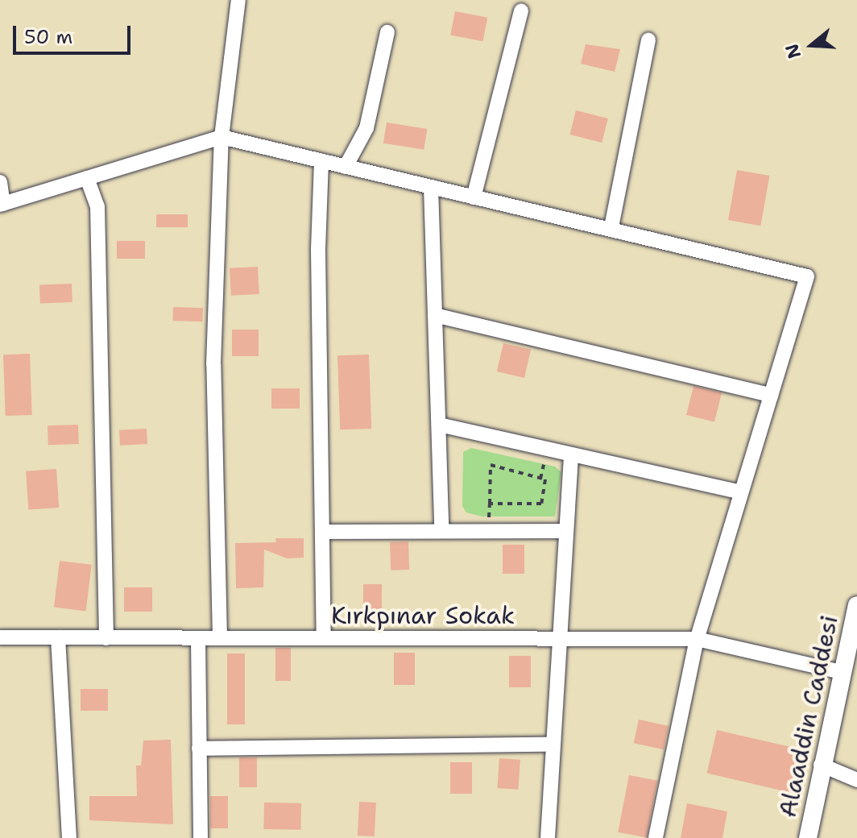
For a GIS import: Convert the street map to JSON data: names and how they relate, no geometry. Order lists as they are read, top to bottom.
{
  "streets": {
    "street": ["Kırkpınar Sokak", "Alaaddin Caddesi"]
  },
  "crossings": [
    ["Kırkpınar Sokak", "Alaaddin Caddesi"]
  ],
  "scale_bar": "50 m",
  "north": "left"
}
